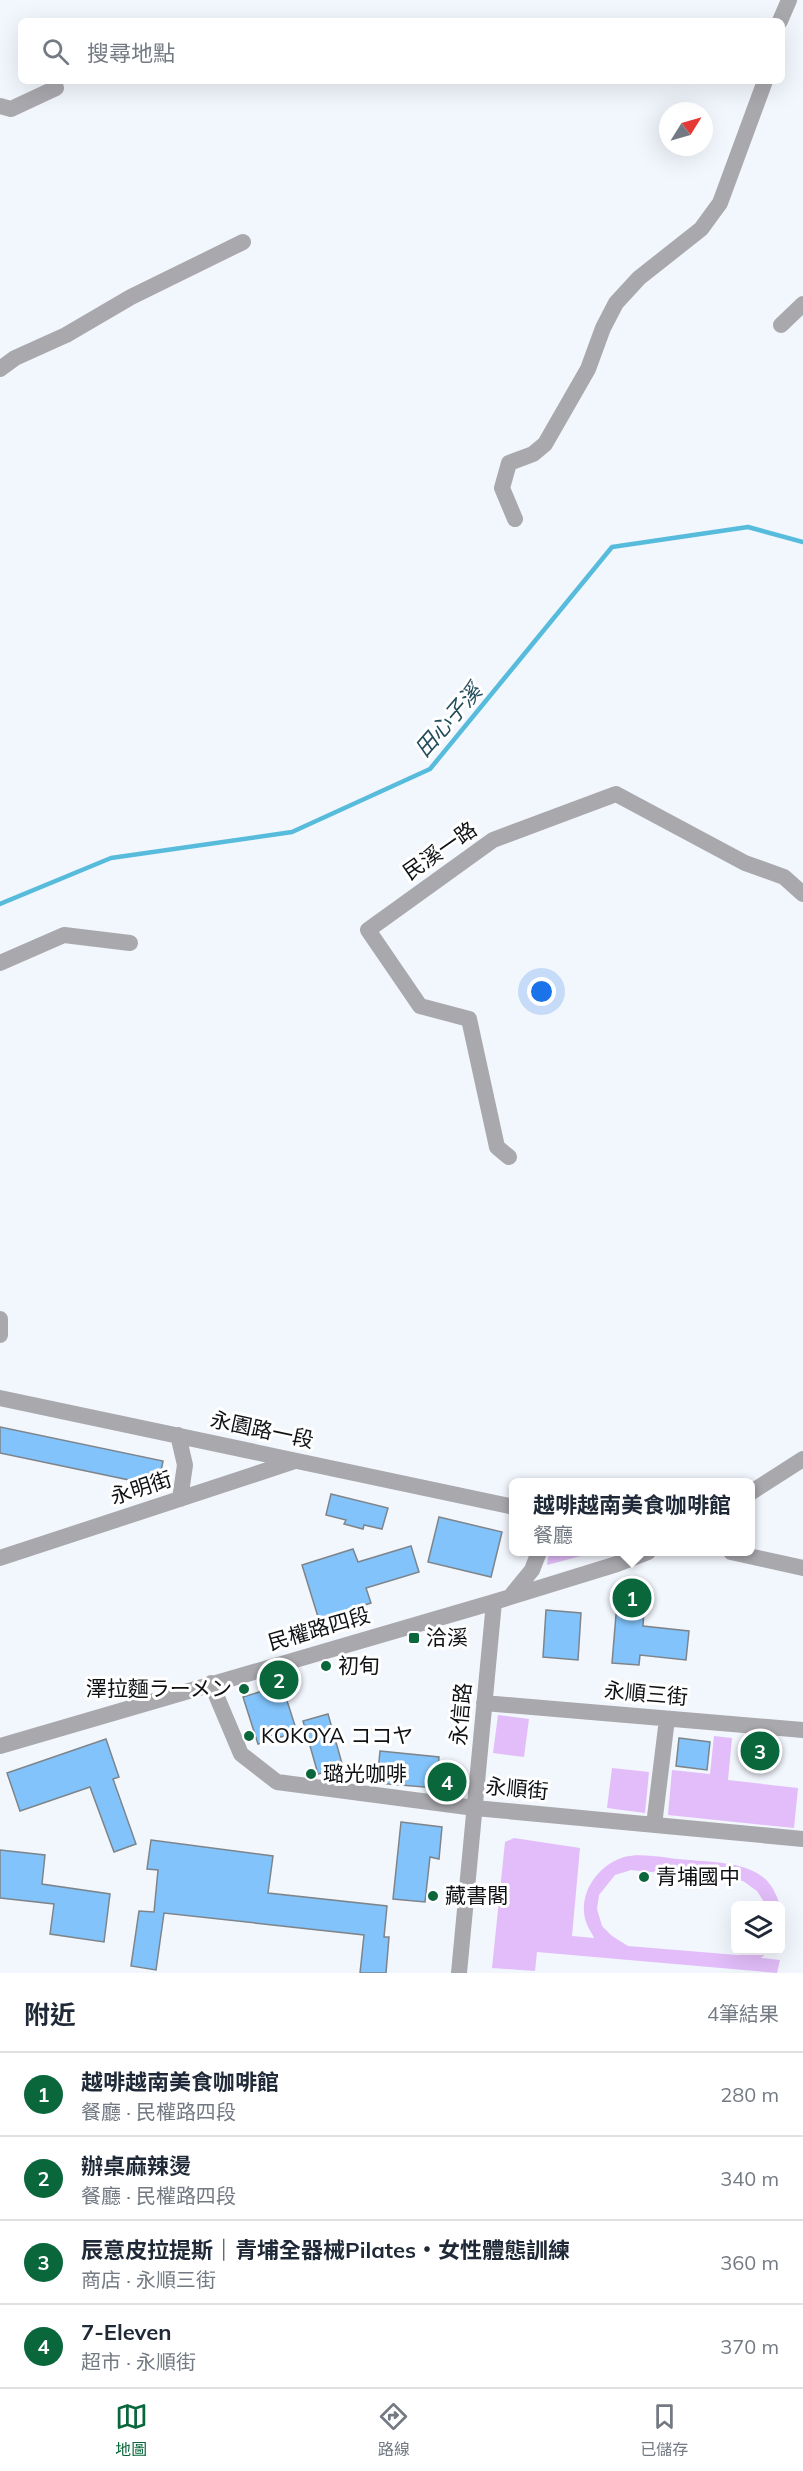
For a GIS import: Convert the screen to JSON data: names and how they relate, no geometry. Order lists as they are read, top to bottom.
{
  "streets": {
    "street": [
      "民溪一路",
      "永園路一段",
      "永明街",
      "民權路四段",
      "永順三街",
      "永信路",
      "永順街"
    ]
  },
  "crossings": [
    ["永園路一段", "永明街"],
    ["民權路四段", "永信路"],
    ["民權路四段", "永順街"],
    ["永順三街", "永信路"],
    ["永信路", "永順街"]
  ],
  "water": ["田心子溪"],
  "places": {
    "transit": ["洽溪"],
    "other": [
      "初旬",
      "澤拉麵ラーメン",
      "KOKOYA ココヤ",
      "璐光咖啡",
      "青埔國中",
      "藏書閣"
    ]
  },
  "north": "top right",
  "page": {
    "search": "搜尋地點",
    "popup": ["越啡越南美食咖啡館", "餐廳"],
    "pins": [
      "1",
      "2",
      "3",
      "4"
    ],
    "heading": ["附近", "4筆結果"],
    "list": [
      {
        "mark": "1",
        "name": "越啡越南美食咖啡館",
        "note": "餐廳 · 民權路四段",
        "value": "280 m"
      },
      {
        "mark": "2",
        "name": "辦桌麻辣燙",
        "note": "餐廳 · 民權路四段",
        "value": "340 m"
      },
      {
        "mark": "3",
        "name": "辰意皮拉提斯｜青埔全器械Pilates・女性體態訓練",
        "note": "商店 · 永順三街",
        "value": "360 m"
      },
      {
        "mark": "4",
        "name": "7-Eleven",
        "note": "超市 · 永順街",
        "value": "370 m"
      }
    ],
    "nav": ["地圖", "路線", "已儲存"]
  }
}
